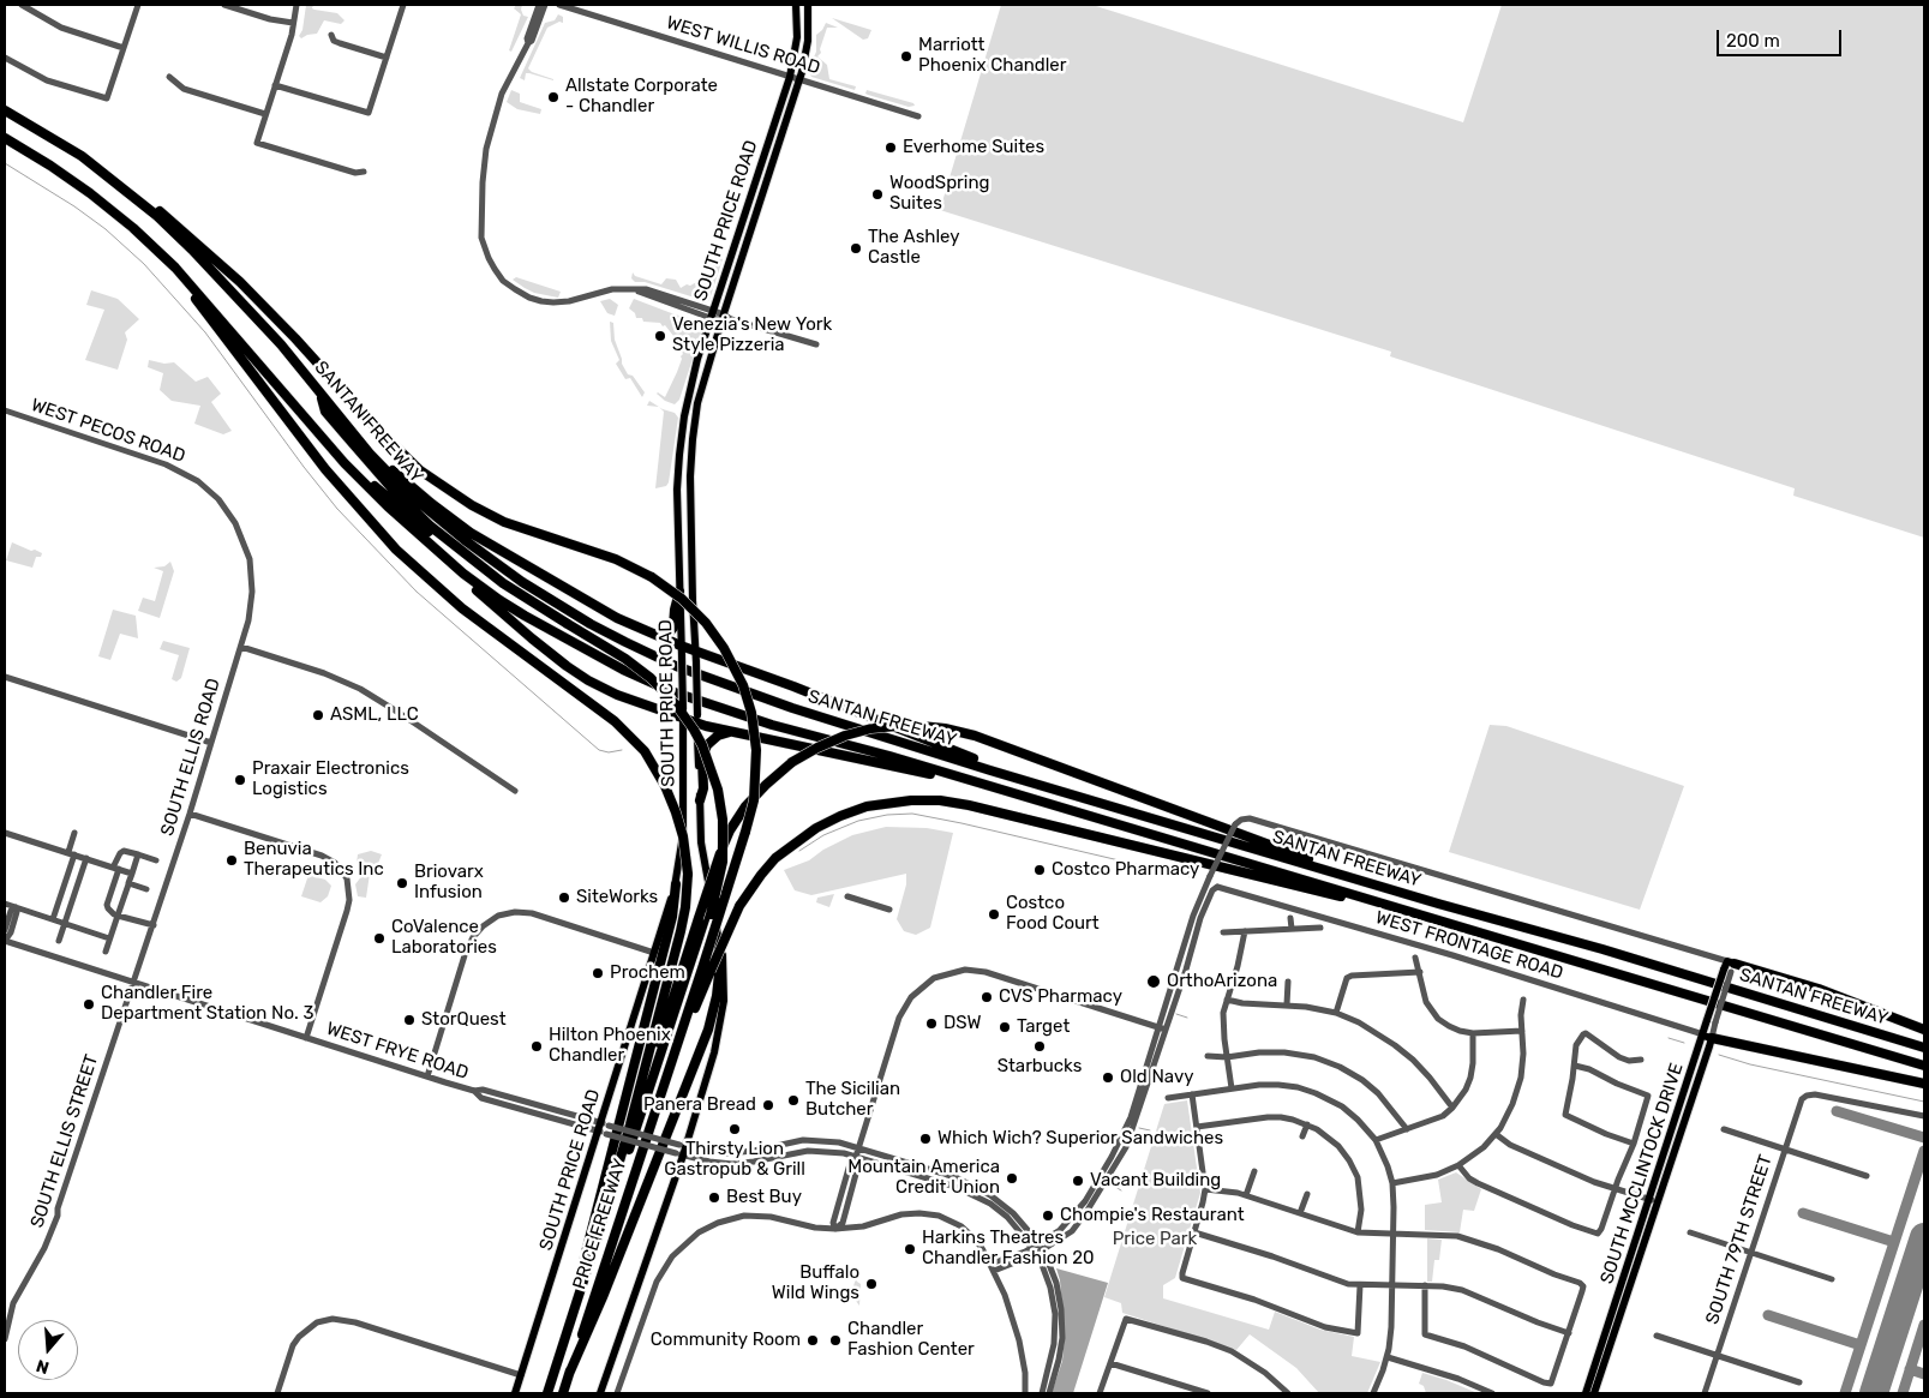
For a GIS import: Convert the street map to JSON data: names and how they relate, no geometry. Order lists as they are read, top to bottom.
{
  "streets": {
    "highway": ["SANTAN FREEWAY", "PRICE FREEWAY"],
    "main road": ["SOUTH PRICE ROAD", "SOUTH MCCLINTOCK DRIVE"],
    "street": [
      "WEST WILLIS ROAD",
      "WEST PECOS ROAD",
      "SOUTH ELLIS ROAD",
      "WEST FRONTAGE ROAD",
      "WEST FRYE ROAD",
      "SOUTH ELLIS STREET",
      "SOUTH 79TH STREET"
    ]
  },
  "crossings": [
    ["WEST WILLIS ROAD", "SOUTH PRICE ROAD"],
    ["SOUTH PRICE ROAD", "WEST FRYE ROAD"],
    ["WEST PECOS ROAD", "SOUTH ELLIS ROAD"],
    ["SOUTH ELLIS ROAD", "WEST FRYE ROAD"],
    ["SOUTH ELLIS ROAD", "SOUTH ELLIS STREET"],
    ["WEST FRONTAGE ROAD", "SOUTH MCCLINTOCK DRIVE"],
    ["WEST FRYE ROAD", "SOUTH ELLIS STREET"]
  ],
  "parks": ["Price Park"],
  "places": [
    "Marriott Phoenix Chandler",
    "Allstate Corporate - Chandler",
    "Everhome Suites",
    "WoodSpring Suites",
    "The Ashley Castle",
    "Venezia's New York Style Pizzeria",
    "ASML, LLC",
    "Praxair Electronics Logistics",
    "Benuvia Therapeutics Inc",
    "Costco Pharmacy",
    "Briovarx Infusion",
    "SiteWorks",
    "Costco Food Court",
    "CoValence Laboratories",
    "Prochem",
    "OrthoArizona",
    "CVS Pharmacy",
    "Chandler Fire Department Station No. 3",
    "StorQuest",
    "DSW",
    "Target",
    "Hilton Phoenix Chandler",
    "Starbucks",
    "Old Navy",
    "The Sicilian Butcher",
    "Panera Bread",
    "Thirsty Lion Gastropub & Grill",
    "Which Wich? Superior Sandwiches",
    "Mountain America Credit Union",
    "Vacant Building",
    "Best Buy",
    "Chompie's Restaurant",
    "Harkins Theatres Chandler Fashion 20",
    "Buffalo Wild Wings",
    "Community Room",
    "Chandler Fashion Center"
  ],
  "scale_bar": "200 m",
  "north": "bottom"
}
